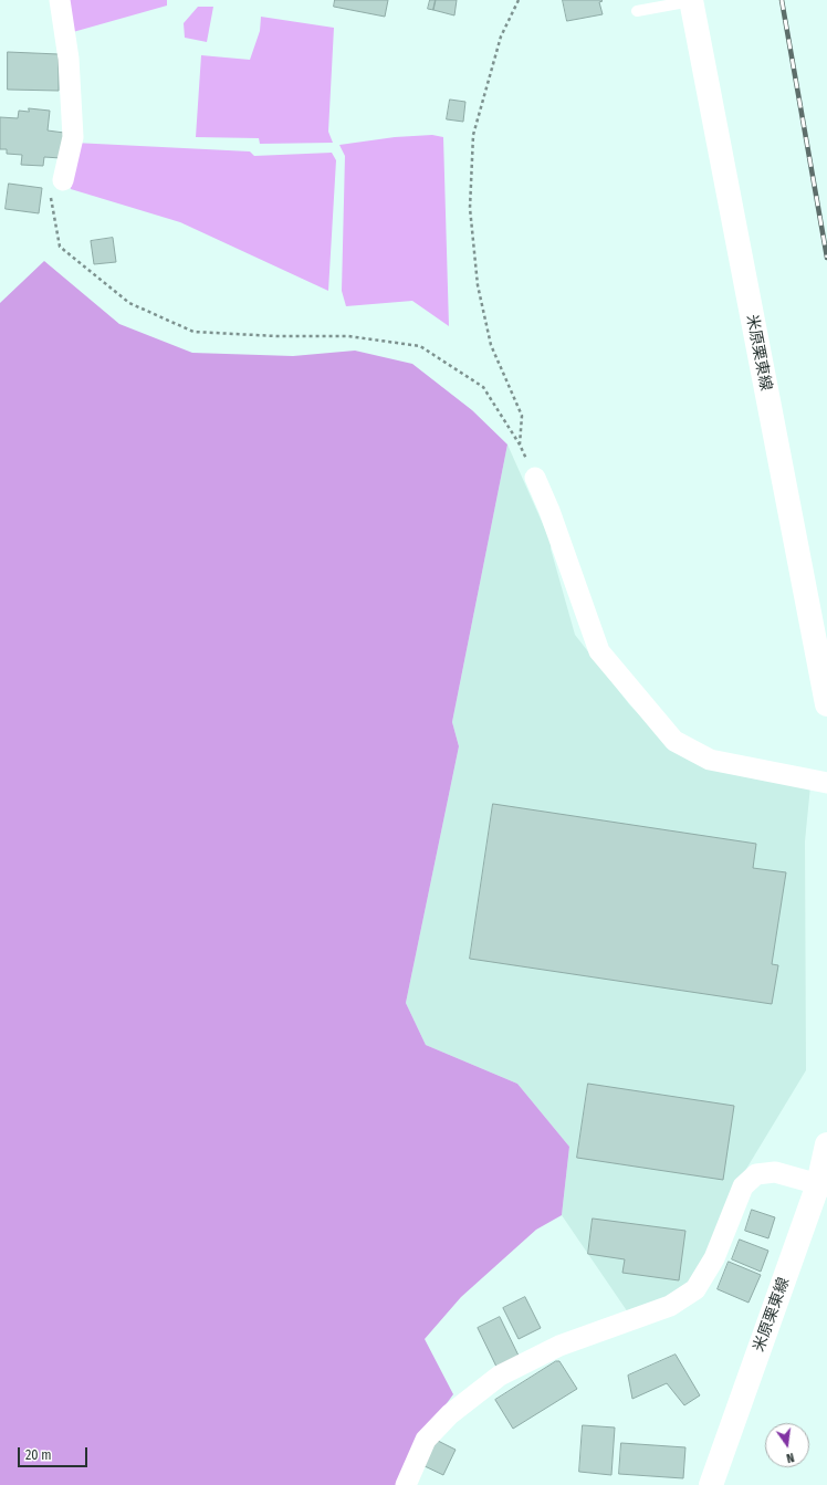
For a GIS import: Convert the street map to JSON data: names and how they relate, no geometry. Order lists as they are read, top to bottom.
{
  "streets": {
    "main road": ["米原栗東線"]
  },
  "scale_bar": "20 m",
  "north": "bottom"
}
